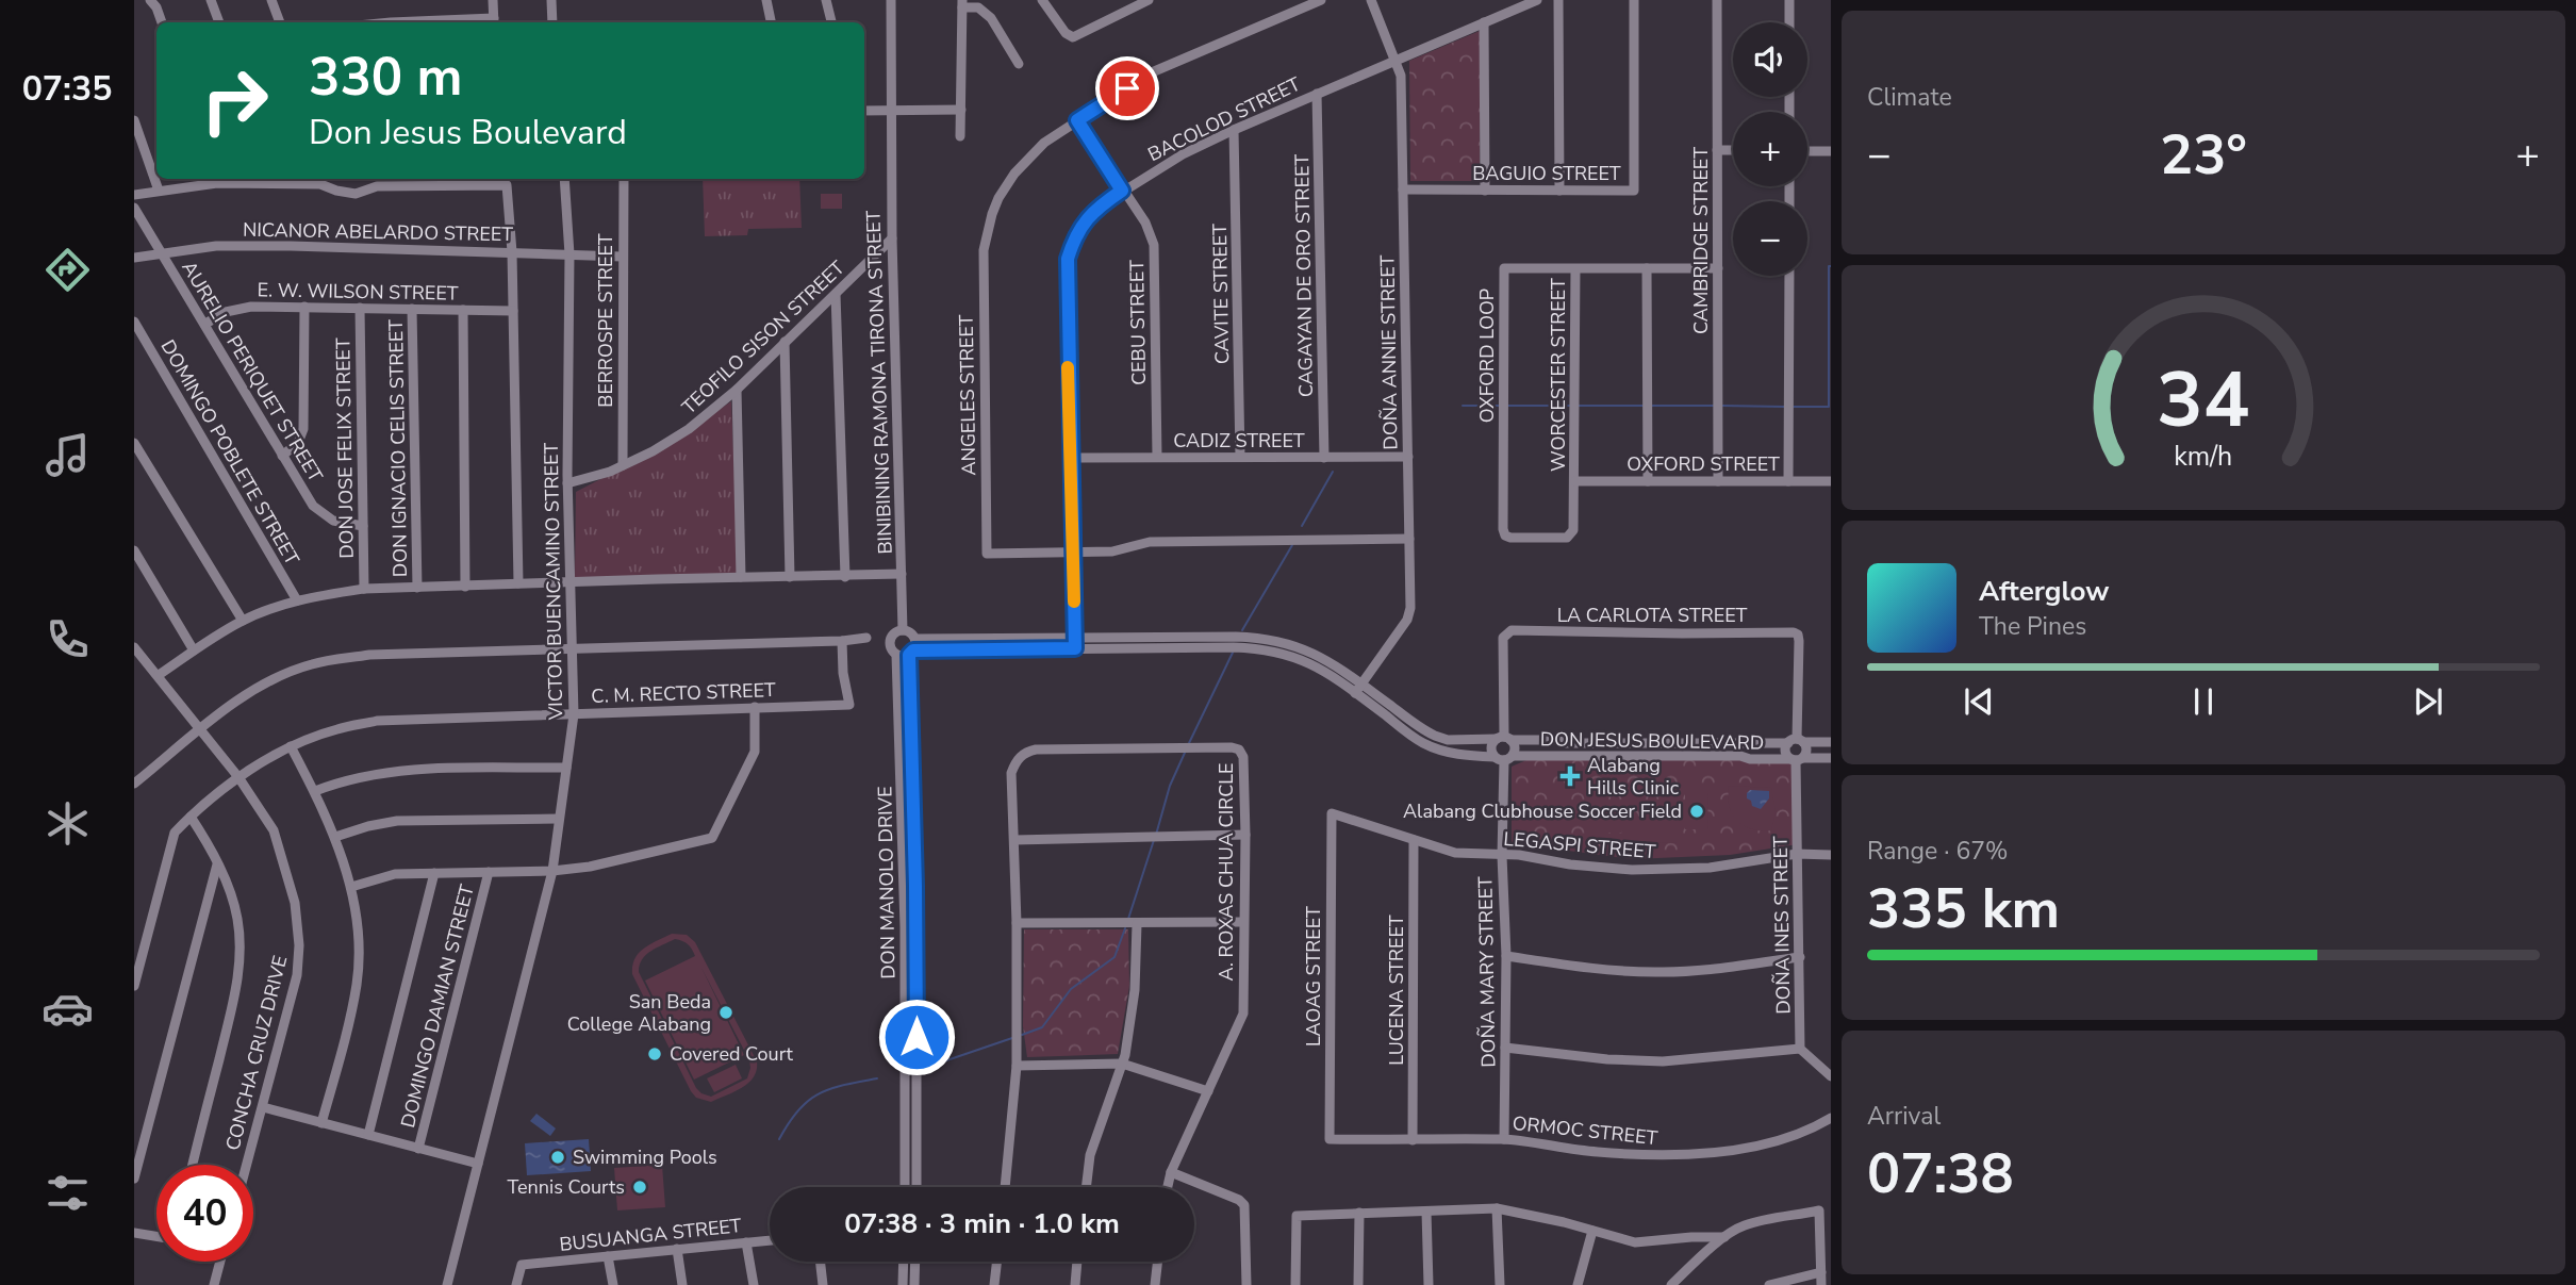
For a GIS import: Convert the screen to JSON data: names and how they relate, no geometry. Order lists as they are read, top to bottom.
{
  "streets": {
    "street": [
      "BACOLOD STREET",
      "BAGUIO STREET",
      "NICANOR ABELARDO STREET",
      "CAMBRIDGE STREET",
      "CAGAYAN DE ORO STREET",
      "E. W. WILSON STREET",
      "CAVITE STREET",
      "BERROSPE STREET",
      "CEBU STREET",
      "TEOFILO SISON STREET",
      "DOÑA ANNIE STREET",
      "OXFORD LOOP",
      "AURELIO PERIQUET STREET",
      "WORCESTER STREET",
      "BINIBINING RAMONA TIRONA STREET",
      "ANGELES STREET",
      "CADIZ STREET",
      "DON JOSE FELIX STREET",
      "DON IGNACIO CELIS STREET",
      "DOMINGO POBLETE STREET",
      "OXFORD STREET",
      "VICTOR BUENCAMINO STREET",
      "LA CARLOTA STREET",
      "C. M. RECTO STREET",
      "DON JESUS BOULEVARD",
      "LEGASPI STREET",
      "A. ROXAS CHUA CIRCLE",
      "DON MANOLO DRIVE",
      "DOÑA INES STREET",
      "DOÑA MARY STREET",
      "LAOAG STREET",
      "LUCENA STREET",
      "DOMINGO DAMIAN STREET",
      "CONCHA CRUZ DRIVE",
      "ORMOC STREET",
      "BUSUANGA STREET"
    ]
  },
  "crossings": [
    ["BACOLOD STREET", "CAGAYAN DE ORO STREET"],
    ["BACOLOD STREET", "CAVITE STREET"],
    ["BACOLOD STREET", "CEBU STREET"],
    ["BACOLOD STREET", "DOÑA ANNIE STREET"],
    ["BACOLOD STREET", "ANGELES STREET"],
    ["BACOLOD STREET", "CADIZ STREET"],
    ["BACOLOD STREET", "DON JESUS BOULEVARD"],
    ["BAGUIO STREET", "DOÑA ANNIE STREET"],
    ["NICANOR ABELARDO STREET", "BERROSPE STREET"],
    ["NICANOR ABELARDO STREET", "AURELIO PERIQUET STREET"],
    ["NICANOR ABELARDO STREET", "VICTOR BUENCAMINO STREET"],
    ["CAMBRIDGE STREET", "OXFORD LOOP"],
    ["CAMBRIDGE STREET", "OXFORD STREET"],
    ["CAGAYAN DE ORO STREET", "CADIZ STREET"],
    ["E. W. WILSON STREET", "AURELIO PERIQUET STREET"],
    ["E. W. WILSON STREET", "DON JOSE FELIX STREET"],
    ["E. W. WILSON STREET", "DON IGNACIO CELIS STREET"],
    ["CAVITE STREET", "CADIZ STREET"],
    ["BERROSPE STREET", "TEOFILO SISON STREET"],
    ["CEBU STREET", "ANGELES STREET"],
    ["CEBU STREET", "CADIZ STREET"],
    ["TEOFILO SISON STREET", "BINIBINING RAMONA TIRONA STREET"],
    ["TEOFILO SISON STREET", "VICTOR BUENCAMINO STREET"],
    ["DOÑA ANNIE STREET", "ANGELES STREET"],
    ["DOÑA ANNIE STREET", "CADIZ STREET"],
    ["DOÑA ANNIE STREET", "DON JESUS BOULEVARD"],
    ["OXFORD LOOP", "WORCESTER STREET"],
    ["OXFORD LOOP", "OXFORD STREET"],
    ["AURELIO PERIQUET STREET", "DON JOSE FELIX STREET"],
    ["WORCESTER STREET", "OXFORD STREET"],
    ["BINIBINING RAMONA TIRONA STREET", "DON JESUS BOULEVARD"],
    ["BINIBINING RAMONA TIRONA STREET", "DON MANOLO DRIVE"],
    ["VICTOR BUENCAMINO STREET", "C. M. RECTO STREET"],
    ["LA CARLOTA STREET", "DON JESUS BOULEVARD"],
    ["C. M. RECTO STREET", "CONCHA CRUZ DRIVE"],
    ["DON JESUS BOULEVARD", "DON MANOLO DRIVE"],
    ["DON JESUS BOULEVARD", "DOÑA INES STREET"],
    ["DON JESUS BOULEVARD", "DOÑA MARY STREET"],
    ["LEGASPI STREET", "DOÑA INES STREET"],
    ["LEGASPI STREET", "DOÑA MARY STREET"],
    ["LEGASPI STREET", "LAOAG STREET"],
    ["LEGASPI STREET", "LUCENA STREET"],
    ["DOÑA MARY STREET", "ORMOC STREET"],
    ["LAOAG STREET", "ORMOC STREET"],
    ["LUCENA STREET", "ORMOC STREET"]
  ],
  "places": {
    "health": ["Alabang Hills Clinic"],
    "other": [
      "Alabang Clubhouse Soccer Field",
      "San Beda College Alabang",
      "Covered Court",
      "Swimming Pools",
      "Tennis Courts"
    ]
  },
  "page": {
    "tabs": "07:35",
    "tile": [
      "Climate",
      ["Range · 67%", "335 km"],
      ["Arrival", "07:38"]
    ],
    "map_buttons": ["+", "−"],
    "turn": ["330 m", "Don Jesus Boulevard"],
    "heat": ["−", "23°", "+"],
    "song": ["Afterglow", "The Pines"],
    "limit": "40",
    "trip": "07:38 · 3 min · 1.0 km",
    "gauge": ["34", "km/h"]
  }
}
